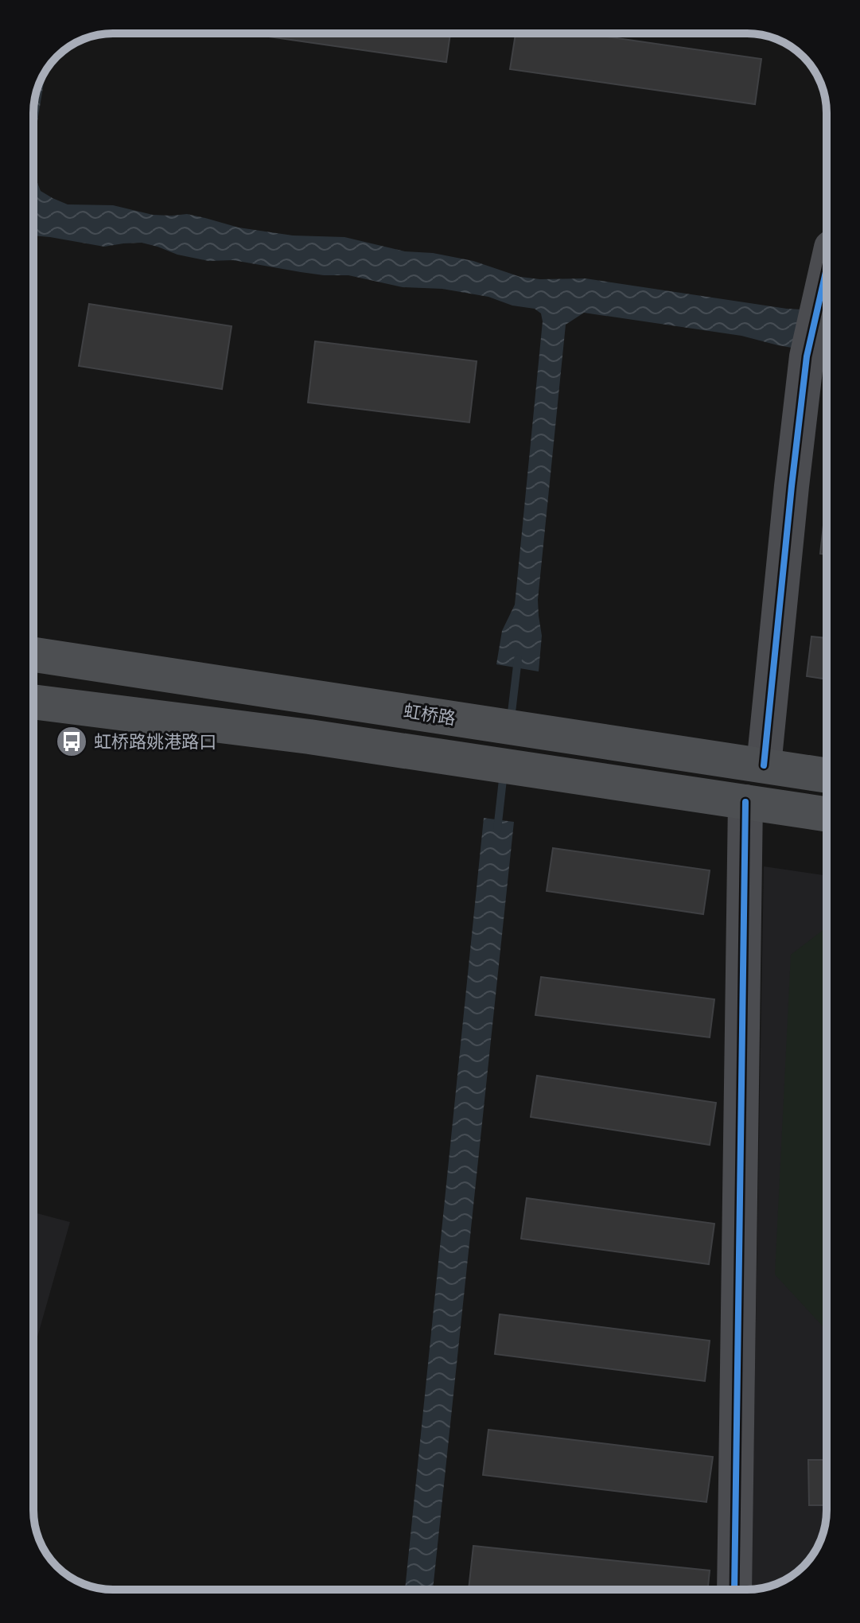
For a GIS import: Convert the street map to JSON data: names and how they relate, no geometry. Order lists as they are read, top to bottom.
{
  "streets": {
    "main road": ["虹桥路"]
  },
  "places": {
    "bus stop": ["虹桥路姚港路口"]
  }
}
